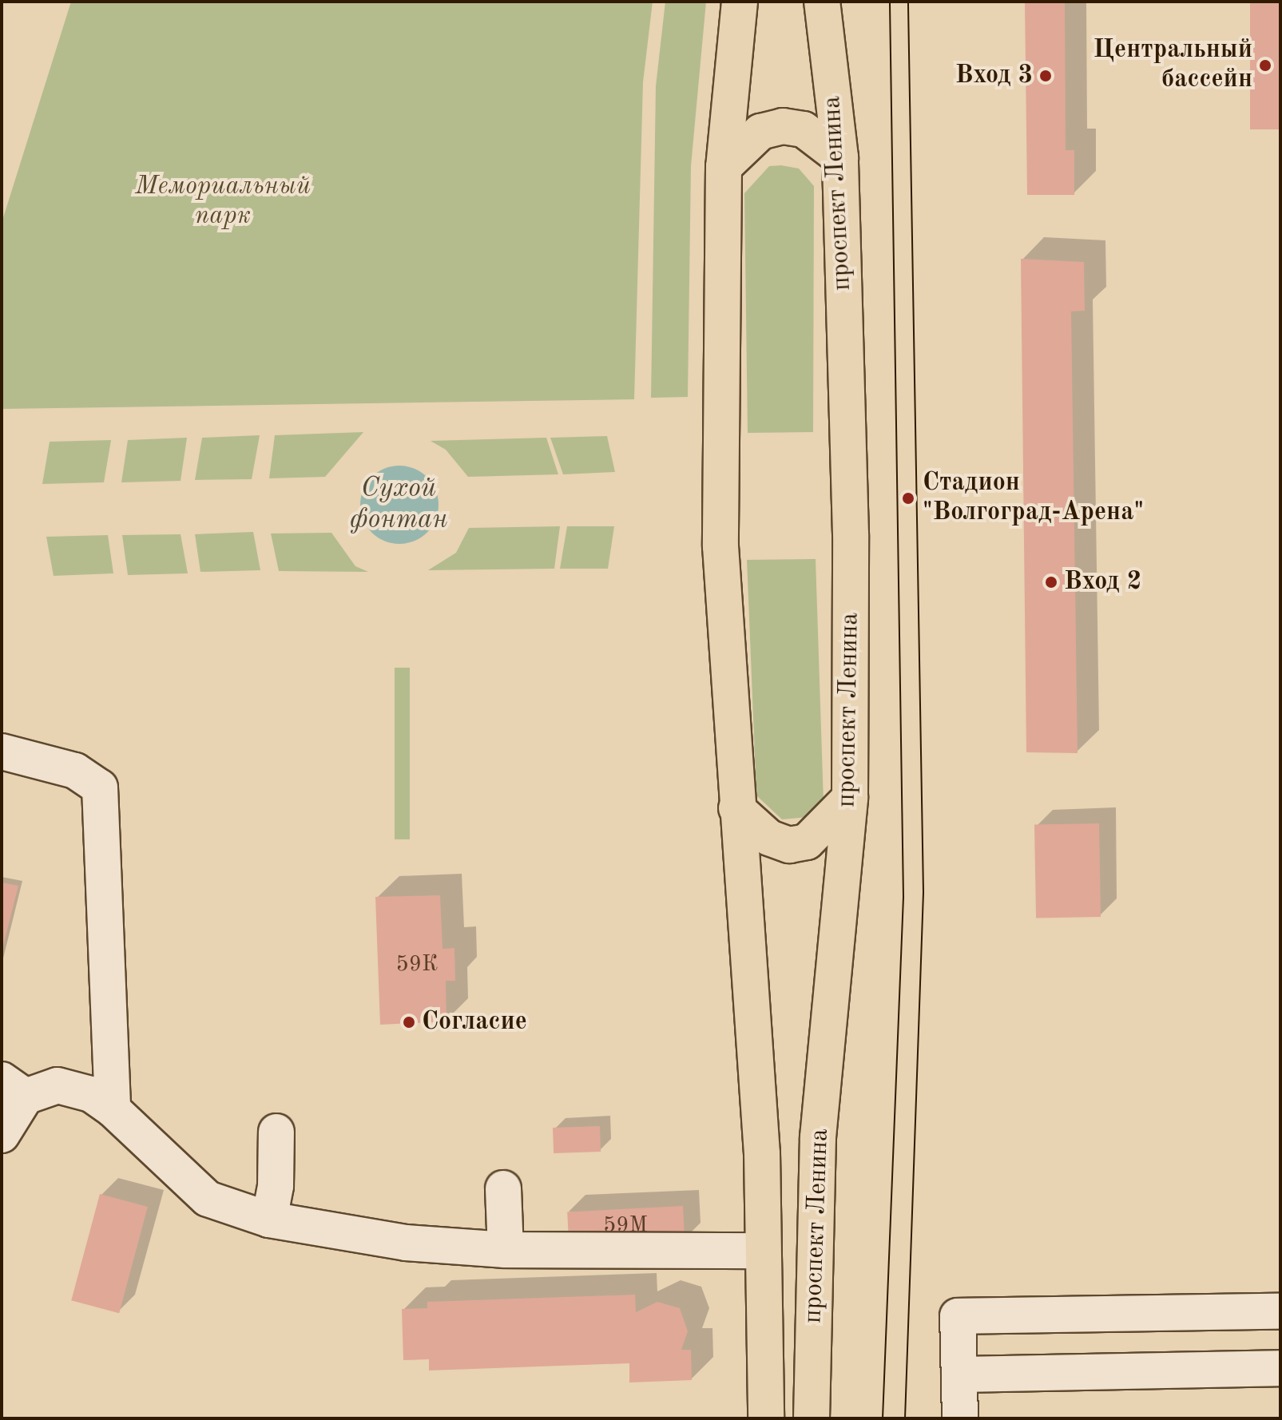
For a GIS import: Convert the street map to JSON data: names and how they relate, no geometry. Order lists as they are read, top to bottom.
{
  "streets": {
    "main road": ["проспект Ленина"]
  },
  "water": ["Сухой фонтан"],
  "parks": ["Мемориальный парк"],
  "places": [
    "Центральный бассейн",
    "Вход 3",
    "Стадион \"Волгоград-Арена\"",
    "Вход 2",
    "Согласие"
  ],
  "house_numbers": ["59К", "59М"]
}
